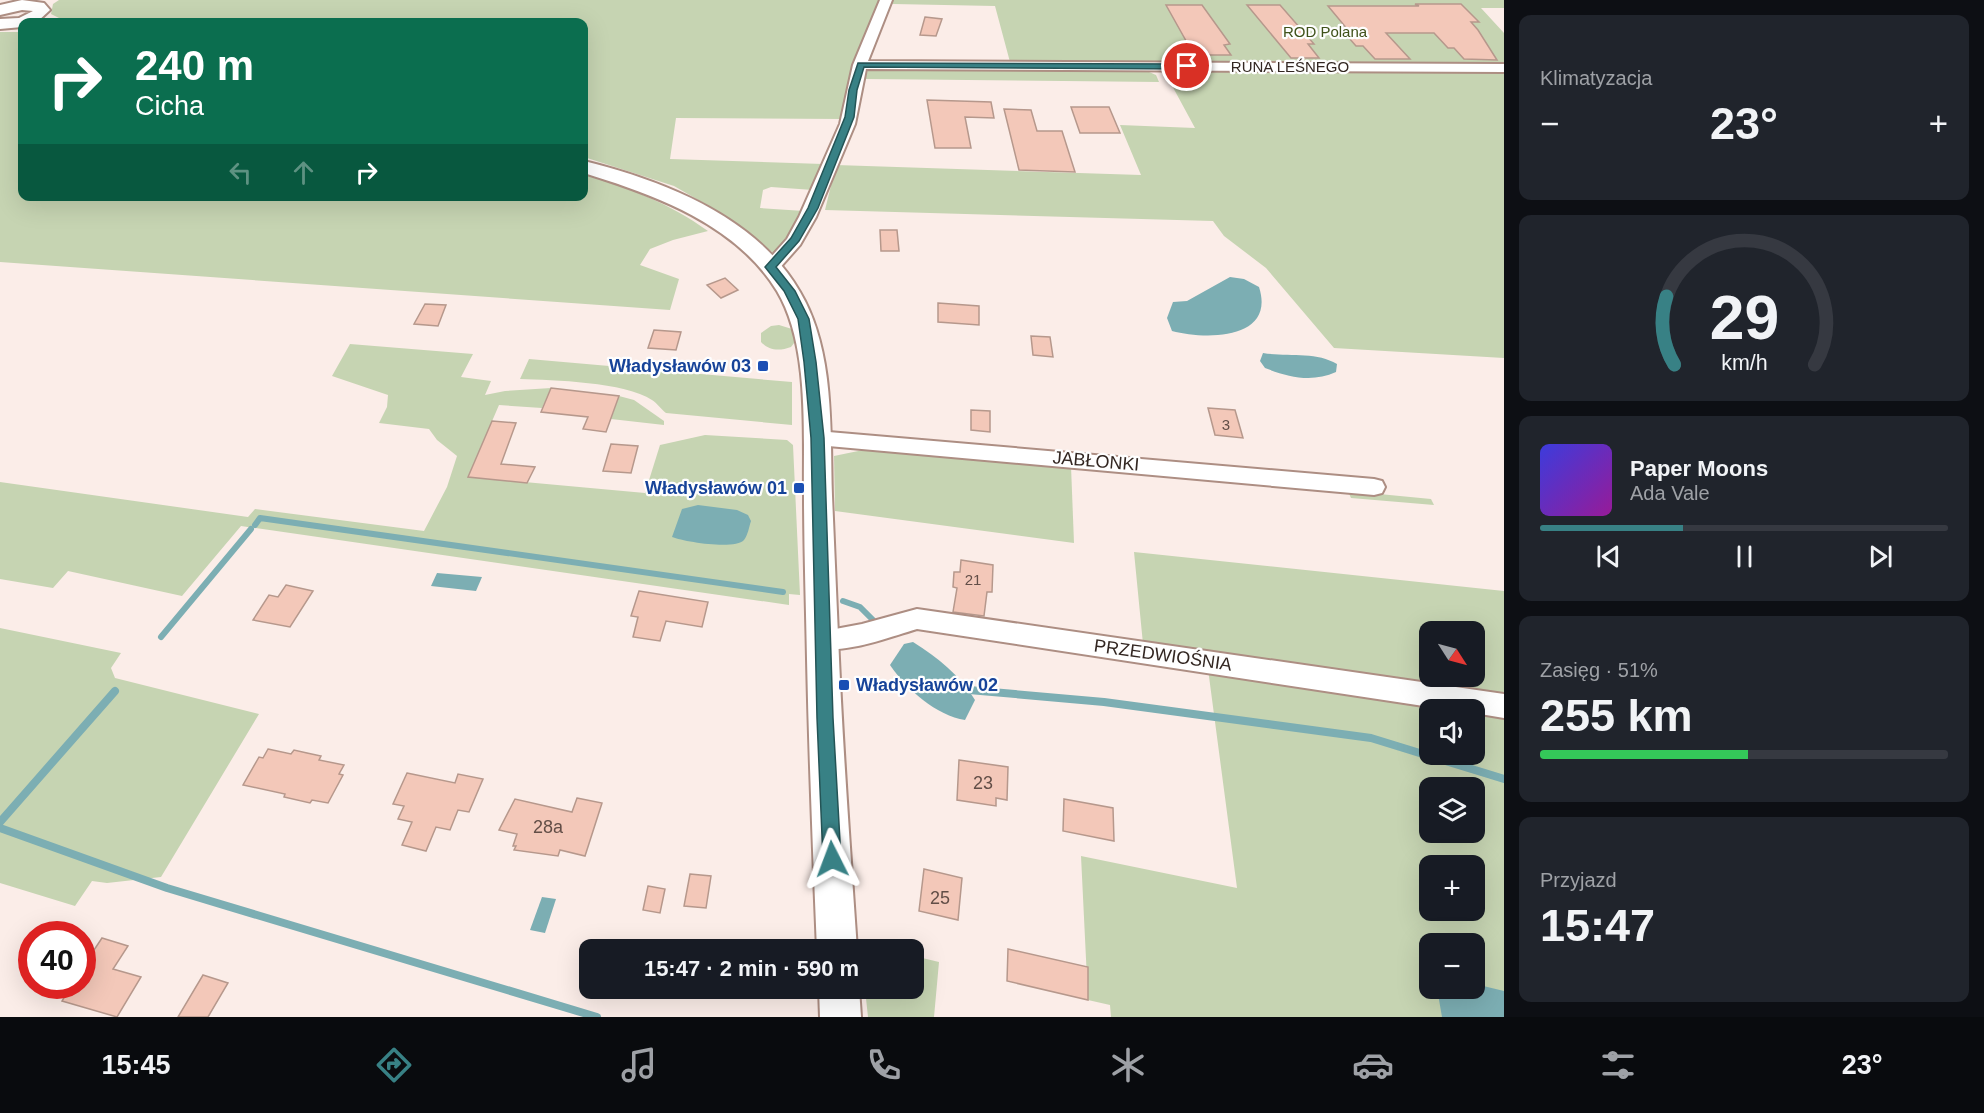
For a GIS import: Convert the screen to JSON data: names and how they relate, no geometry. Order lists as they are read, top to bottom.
{
  "streets": {
    "street": ["RUNA LEŚNEGO", "JABŁONKI", "PRZEDWIOŚNIA"]
  },
  "parks": ["ROD Polana"],
  "places": {
    "transit": ["Władysławów 03", "Władysławów 01", "Władysławów 02"]
  },
  "house_numbers": [
    "3",
    "21",
    "23",
    "28a",
    "25"
  ],
  "north": "bottom right",
  "page": {
    "tile": [
      "Klimatyzacja",
      ["Zasięg · 51%", "255 km"],
      ["Przyjazd", "15:47"]
    ],
    "turn": ["240 m", "Cicha"],
    "heat": ["−", "23°", "+"],
    "song": ["Paper Moons", "Ada Vale"],
    "map_buttons": ["+", "−"],
    "limit": "40",
    "trip": "15:47 · 2 min · 590 m",
    "tabs": ["15:45", "23°"],
    "gauge": ["29", "km/h"]
  }
}
